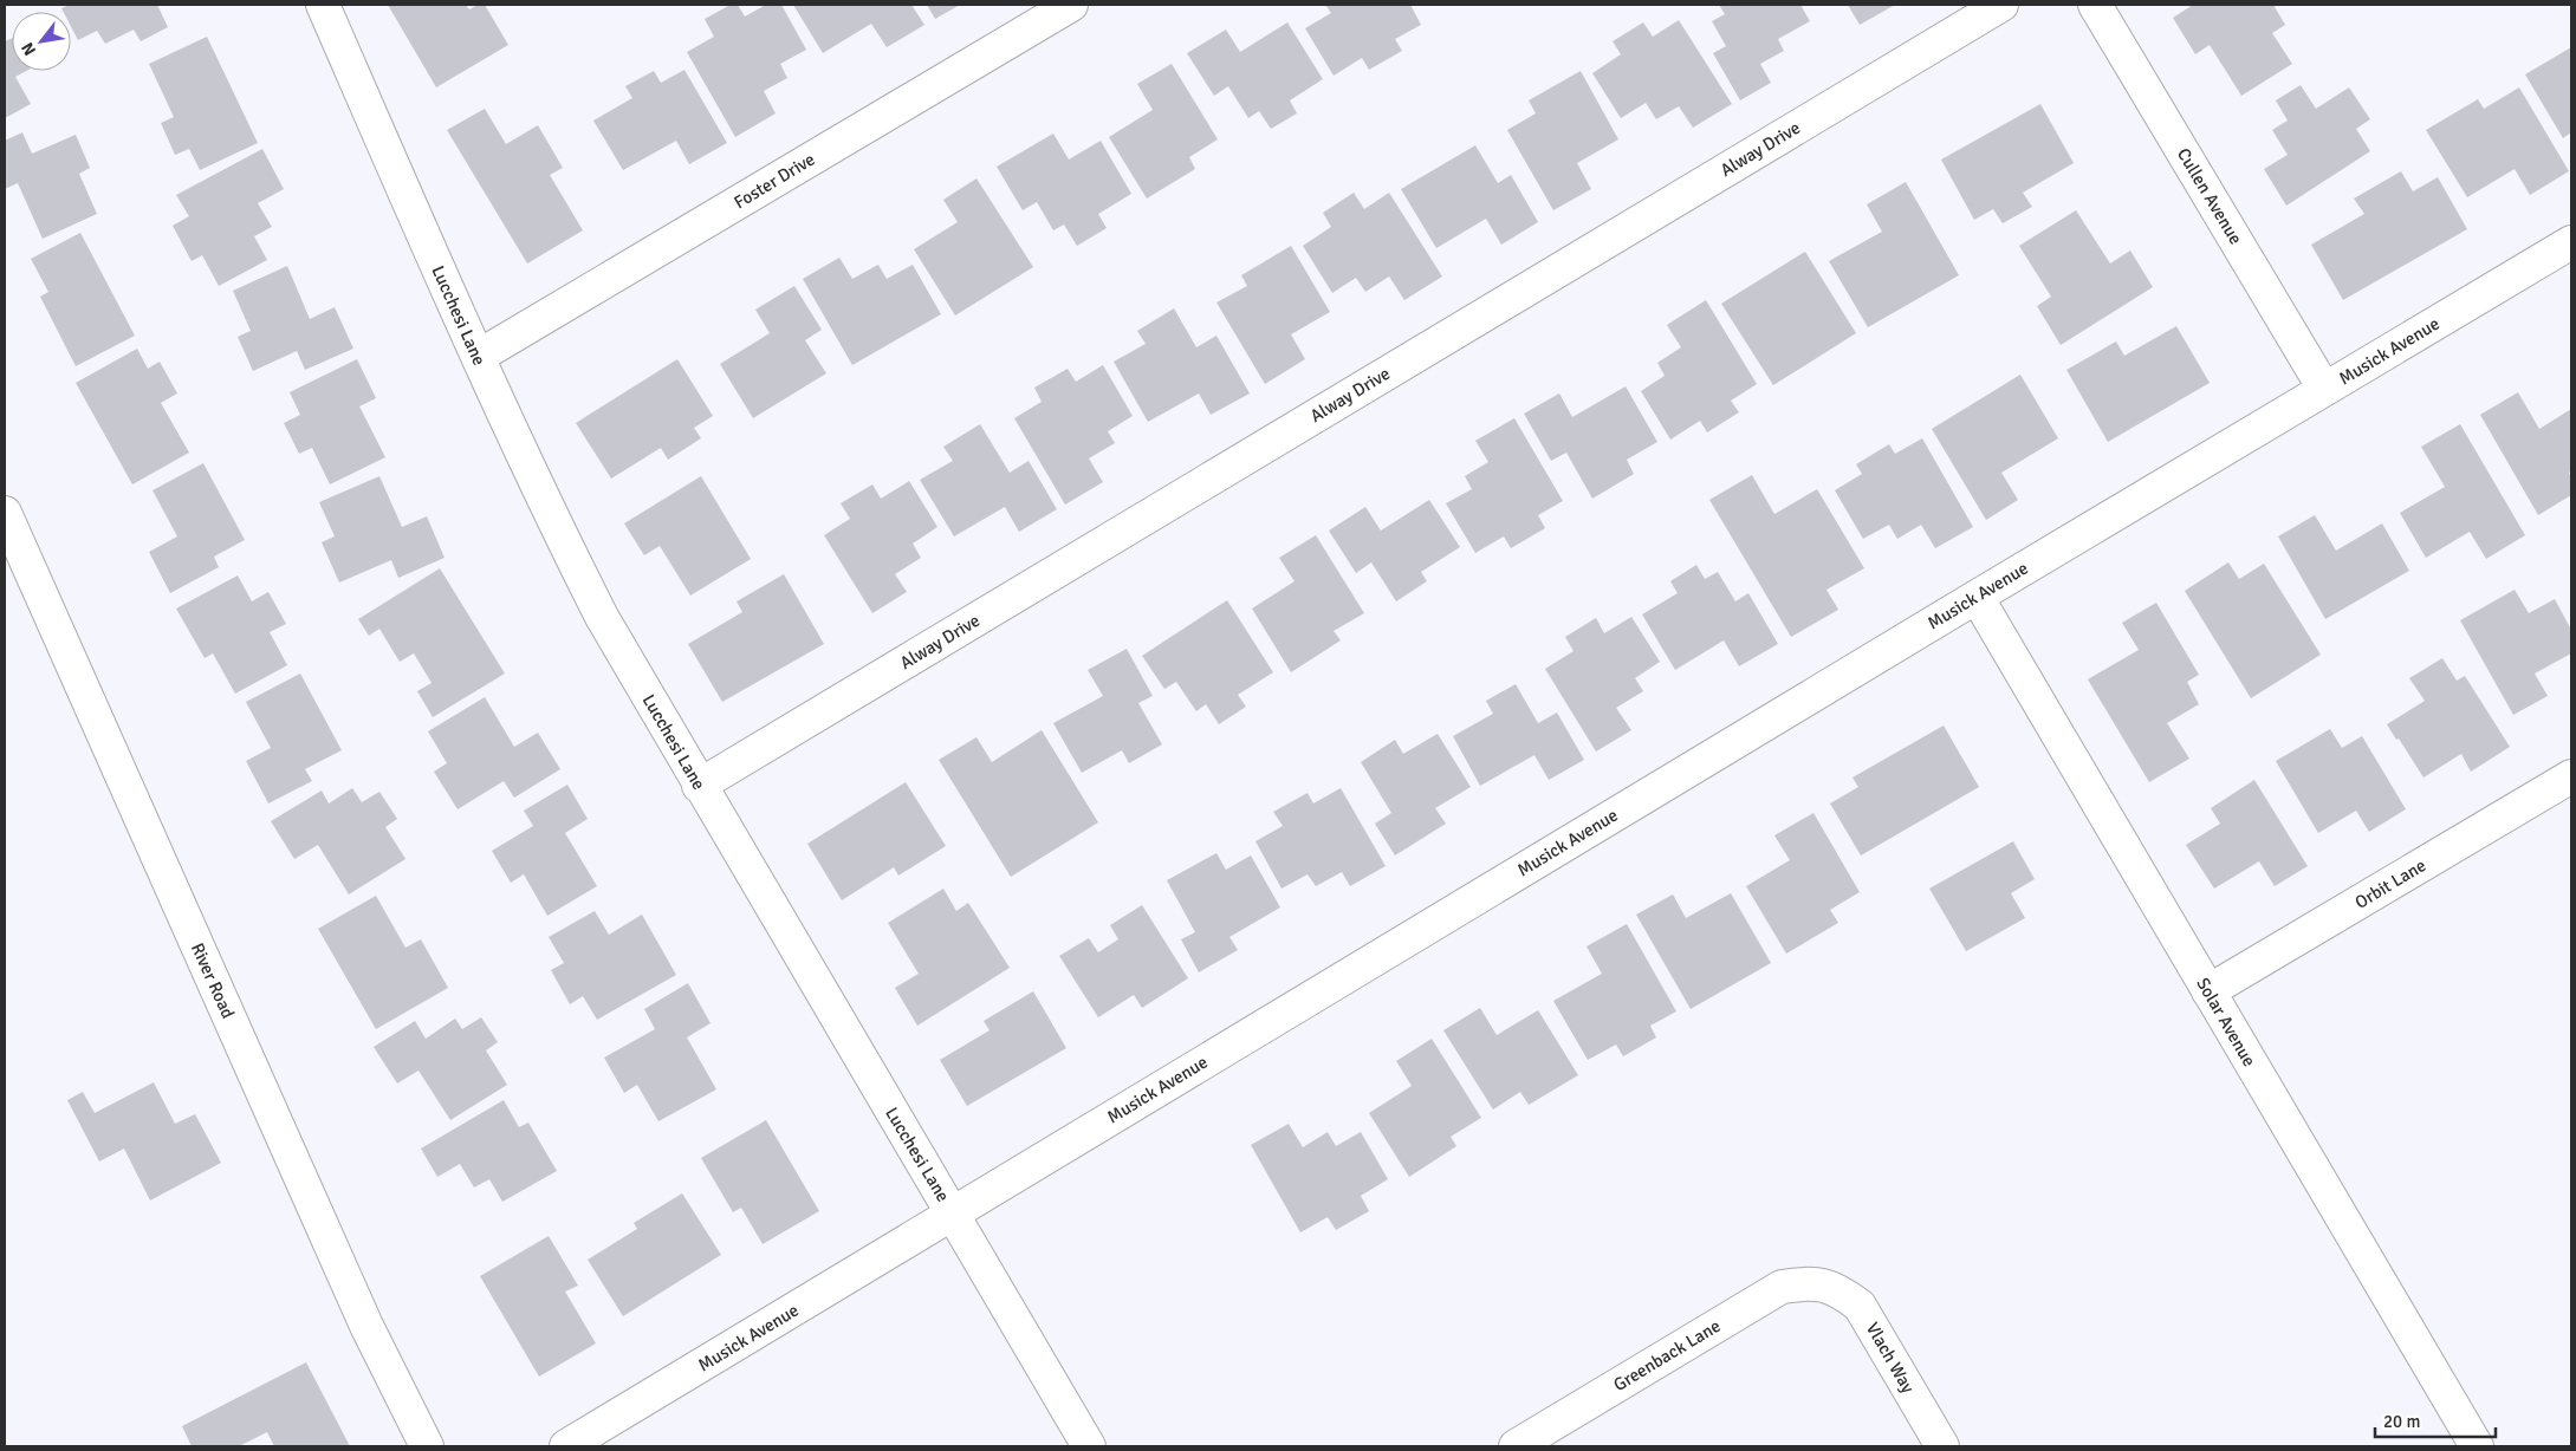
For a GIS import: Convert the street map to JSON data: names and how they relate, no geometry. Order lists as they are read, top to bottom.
{
  "streets": {
    "street": [
      "Alway Drive",
      "Foster Drive",
      "Cullen Avenue",
      "Lucchesi Lane",
      "Musick Avenue",
      "Orbit Lane",
      "River Road",
      "Solar Avenue",
      "Greenback Lane",
      "Vlach Way"
    ]
  },
  "crossings": [
    ["Alway Drive", "Lucchesi Lane"],
    ["Foster Drive", "Lucchesi Lane"],
    ["Cullen Avenue", "Musick Avenue"],
    ["Lucchesi Lane", "Musick Avenue"],
    ["Musick Avenue", "Solar Avenue"],
    ["Orbit Lane", "Solar Avenue"],
    ["Greenback Lane", "Vlach Way"]
  ],
  "scale_bar": "20 m",
  "north": "bottom left"
}
